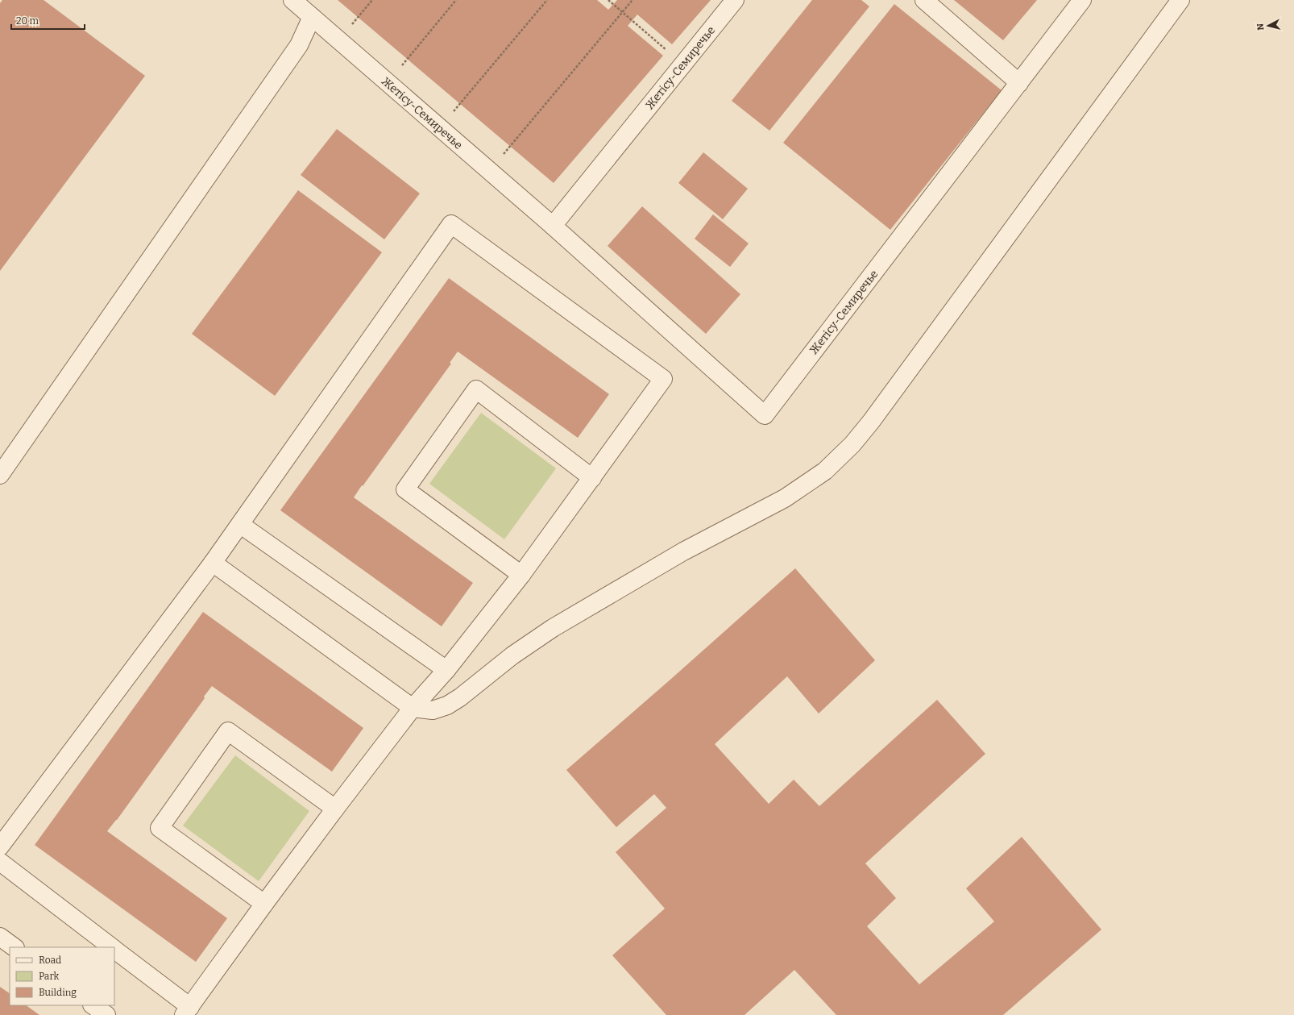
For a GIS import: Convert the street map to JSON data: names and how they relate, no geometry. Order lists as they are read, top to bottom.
{
  "streets": {
    "lane": ["Жетісу-Семиречье"]
  },
  "legend": ["Road", "Park", "Building"],
  "scale_bar": "20 m",
  "north": "left"
}
